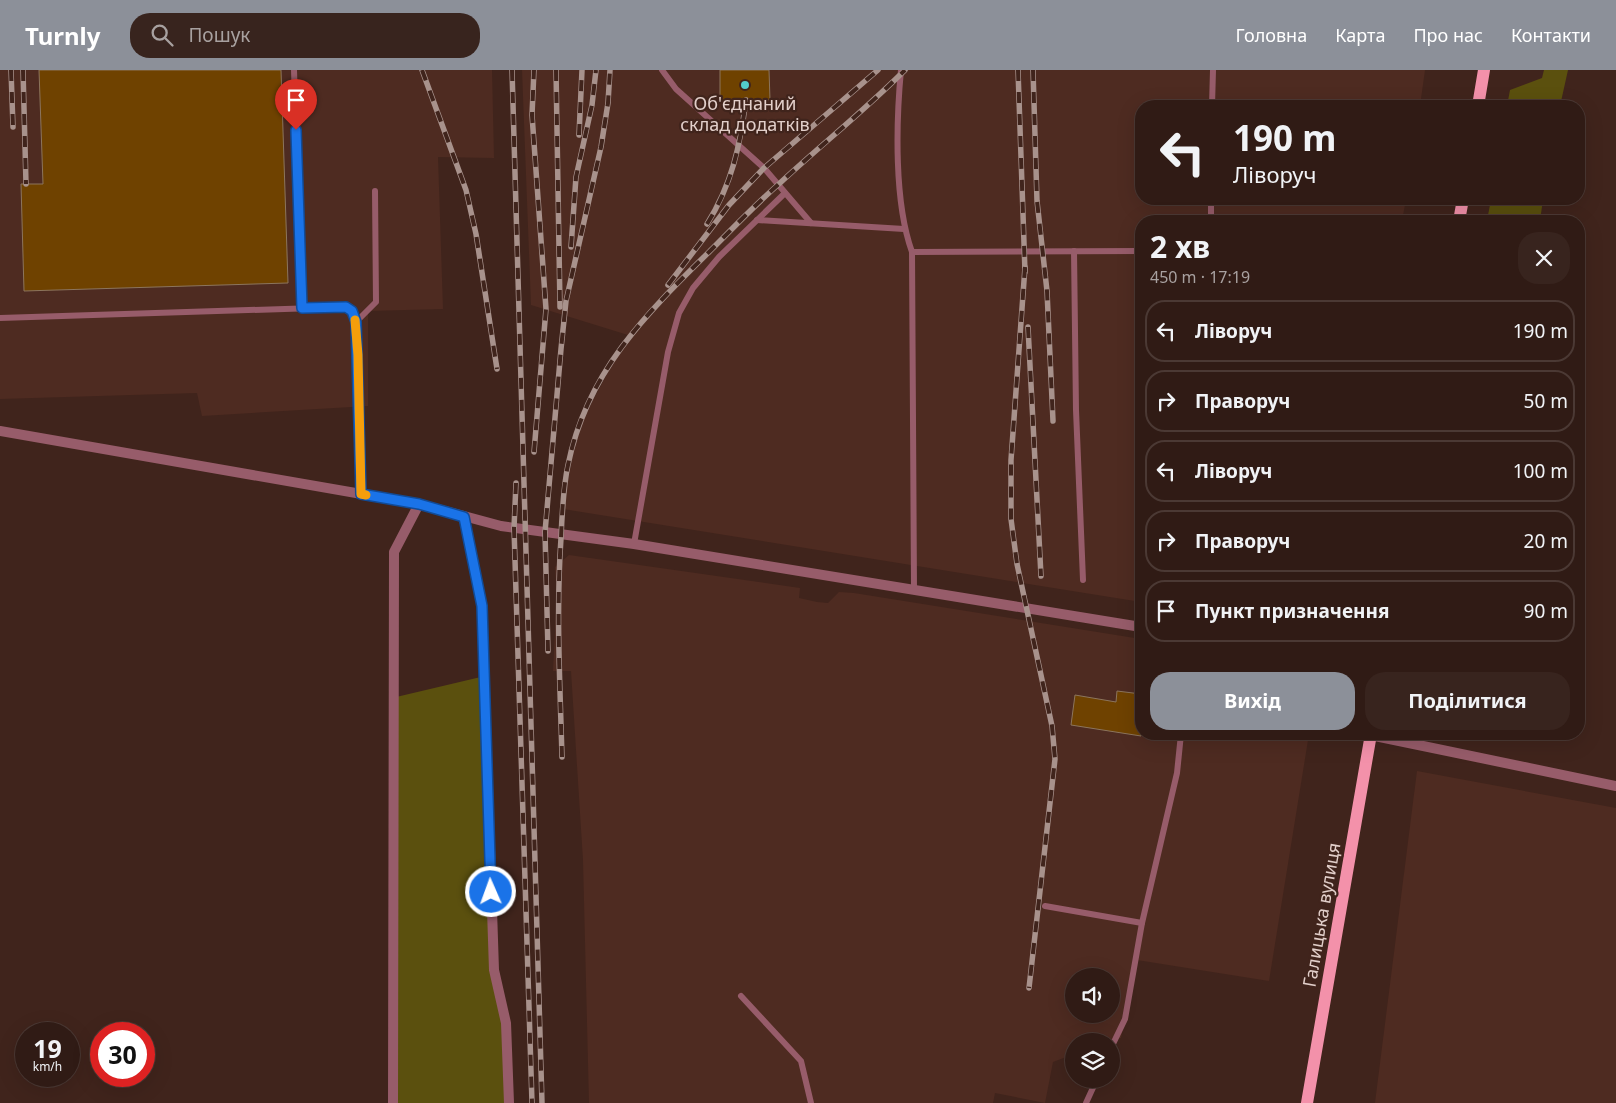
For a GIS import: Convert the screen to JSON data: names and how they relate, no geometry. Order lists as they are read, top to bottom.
{
  "streets": {
    "main road": ["Галицька вулиця"]
  },
  "places": ["Об'єднаний склад додатків"],
  "page": {
    "header": "Turnly",
    "search": "Пошук",
    "nav": [
      "Головна",
      "Карта",
      "Про нас",
      "Контакти"
    ],
    "turn": ["190 m", "Ліворуч"],
    "heading": ["2 хв", "450 m · 17:19"],
    "list": [
      {
        "name": "Ліворуч",
        "value": "190 m"
      },
      {
        "name": "Праворуч",
        "value": "50 m"
      },
      {
        "name": "Ліворуч",
        "value": "100 m"
      },
      {
        "name": "Праворуч",
        "value": "20 m"
      },
      {
        "name": "Пункт призначення",
        "value": "90 m"
      }
    ],
    "buttons": ["Вихід", "Поділитися"],
    "speed": "19 km/h",
    "limit": "30"
  }
}
